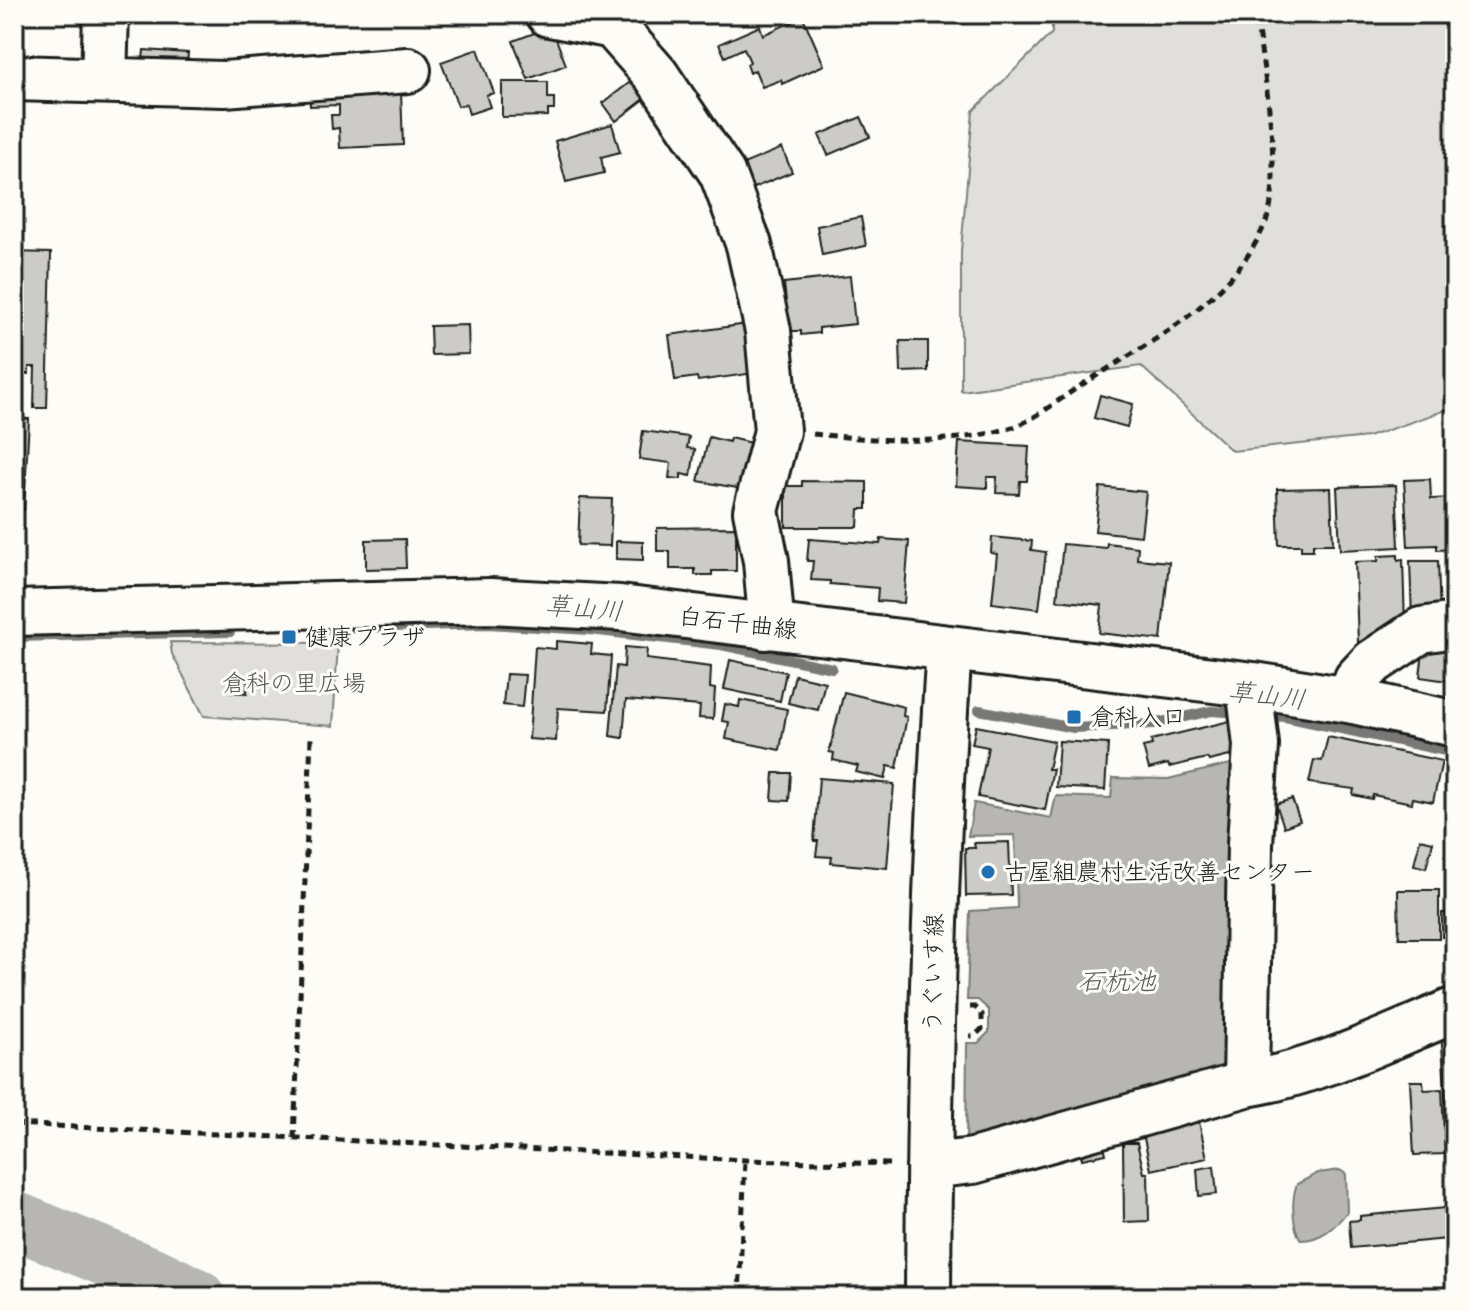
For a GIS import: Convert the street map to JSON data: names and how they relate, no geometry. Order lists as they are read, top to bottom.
{
  "streets": {
    "street": ["白石千曲線", "うぐいす線"]
  },
  "crossings": [
    ["白石千曲線", "うぐいす線"]
  ],
  "water": ["草山川", "石杭池"],
  "parks": ["倉科の里広場"],
  "places": {
    "transit": ["健康プラザ", "倉科入口"],
    "other": ["古屋組農村生活改善センター"]
  }
}
